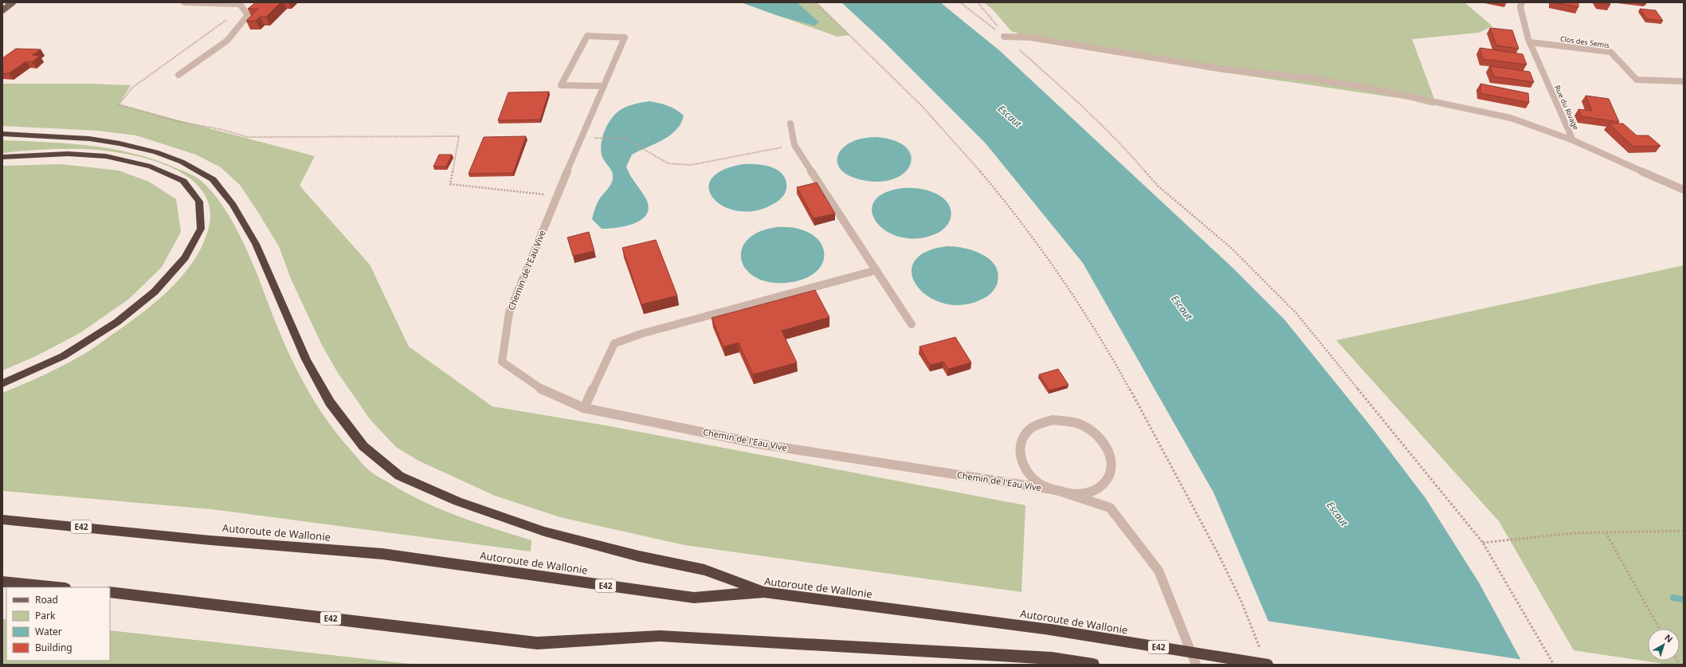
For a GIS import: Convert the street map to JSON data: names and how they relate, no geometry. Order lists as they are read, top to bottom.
{
  "streets": {
    "highway": ["E42", "Autoroute de Wallonie"],
    "street": ["Clos des Semis", "Rue du Rivage", "Chemin de l'Eau Vive"]
  },
  "crossings": [
    ["Clos des Semis", "Rue du Rivage"]
  ],
  "water": ["Escaut"],
  "legend": [
    "Road",
    "Park",
    "Water",
    "Building"
  ],
  "north": "top right"
}
